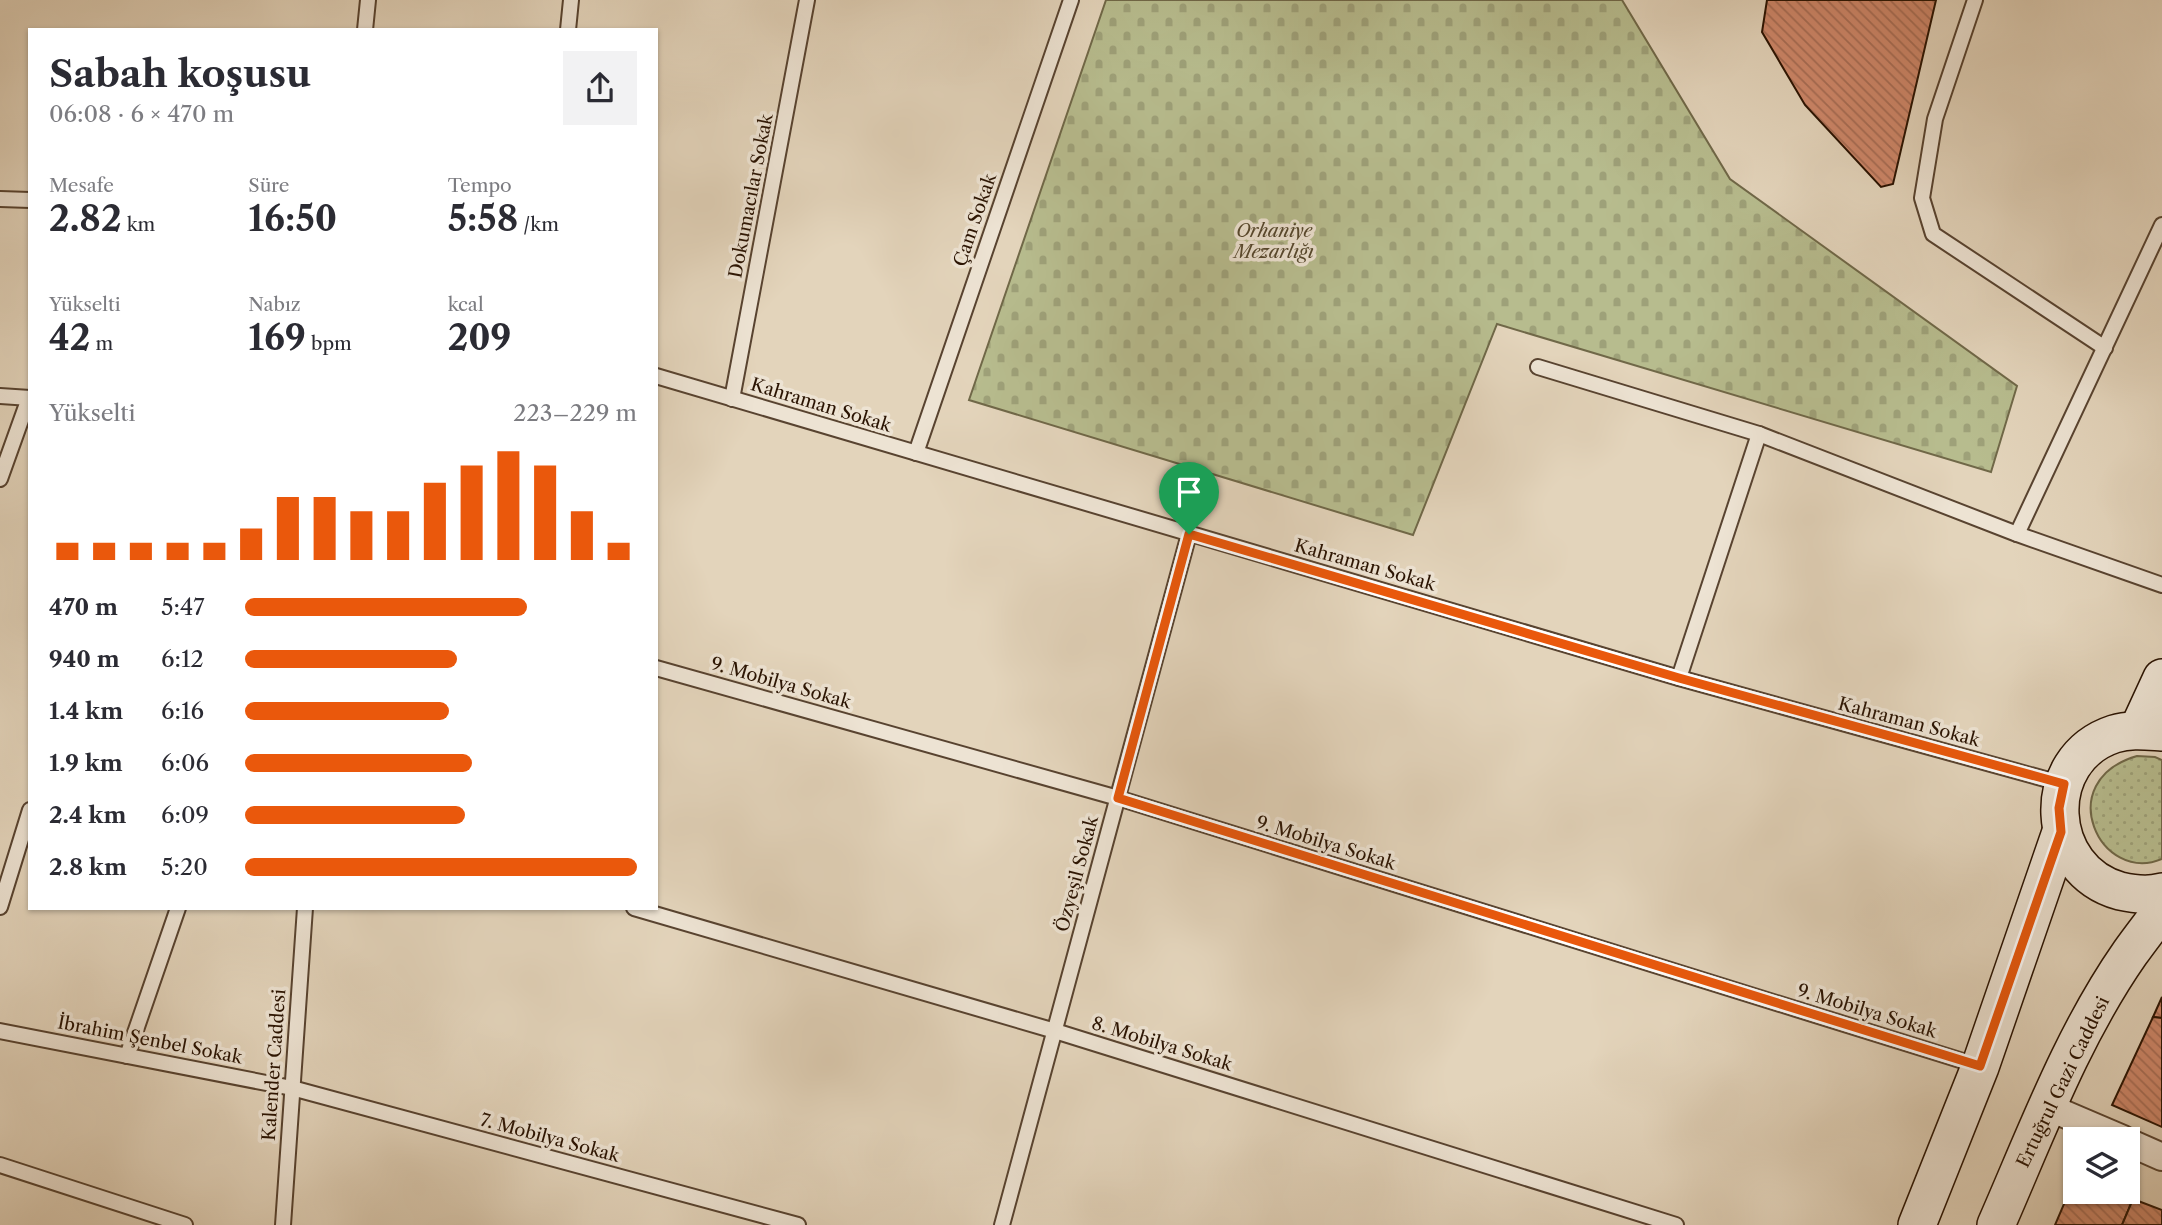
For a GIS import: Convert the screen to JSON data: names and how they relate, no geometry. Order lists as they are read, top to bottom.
{
  "streets": {
    "main road": ["Ertuğrul Gazi Caddesi"],
    "lane": [
      "Dokumacılar Sokak",
      "Çam Sokak",
      "Kahraman Sokak",
      "9. Mobilya Sokak",
      "Özyeşil Sokak",
      "İbrahim Şenbel Sokak",
      "8. Mobilya Sokak",
      "Kalender Caddesi",
      "7. Mobilya Sokak"
    ]
  },
  "crossings": [
    ["Dokumacılar Sokak", "Kahraman Sokak"],
    ["Çam Sokak", "Kahraman Sokak"],
    ["Kahraman Sokak", "Özyeşil Sokak"],
    ["9. Mobilya Sokak", "Özyeşil Sokak"],
    ["Özyeşil Sokak", "8. Mobilya Sokak"],
    ["İbrahim Şenbel Sokak", "Kalender Caddesi"],
    ["İbrahim Şenbel Sokak", "7. Mobilya Sokak"],
    ["Kalender Caddesi", "7. Mobilya Sokak"]
  ],
  "parks": ["Orhaniye Mezarlığı"],
  "page": {
    "heading": ["Sabah koşusu", "06:08 · 6 × 470 m"],
    "stats": [
      ["Mesafe", "2.82 km"],
      ["Süre", "16:50"],
      ["Tempo", "5:58 /km"],
      ["Yükselti", "42 m"],
      ["Nabız", "169 bpm"],
      ["kcal", "209"]
    ],
    "chart": ["Yükselti", "223–229 m"],
    "list": [
      {
        "name": "470 m",
        "note": "5:47"
      },
      {
        "name": "940 m",
        "note": "6:12"
      },
      {
        "name": "1.4 km",
        "note": "6:16"
      },
      {
        "name": "1.9 km",
        "note": "6:06"
      },
      {
        "name": "2.4 km",
        "note": "6:09"
      },
      {
        "name": "2.8 km",
        "note": "5:20"
      }
    ]
  }
}
